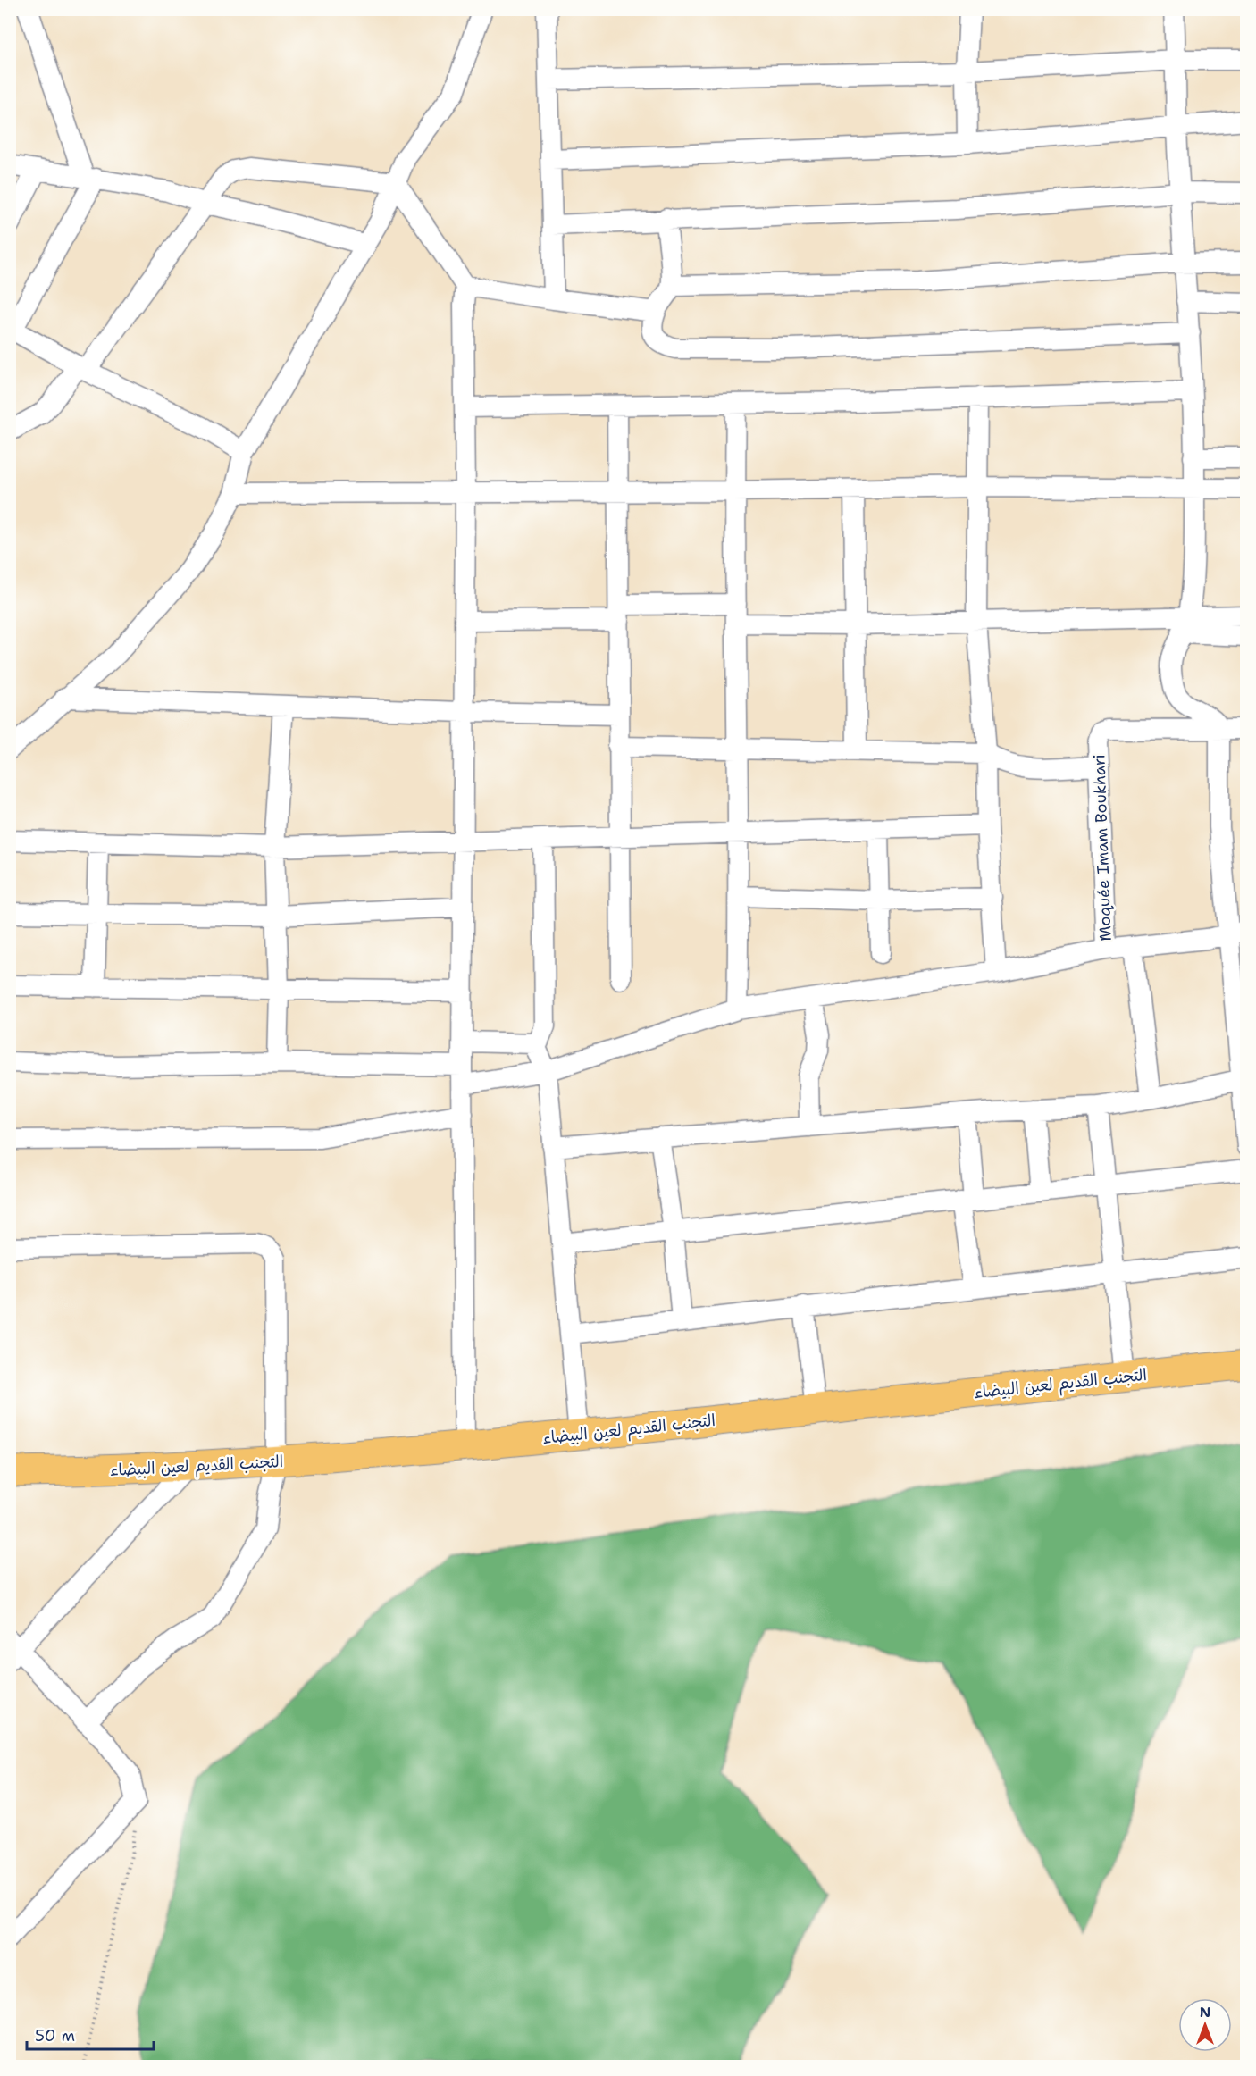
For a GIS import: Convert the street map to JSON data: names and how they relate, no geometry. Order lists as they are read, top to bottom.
{
  "streets": {
    "main road": ["التجنب القديم لعين البيضاء"],
    "street": ["Moquée Imam Boukhari"]
  },
  "scale_bar": "50 m",
  "north": "top"
}
